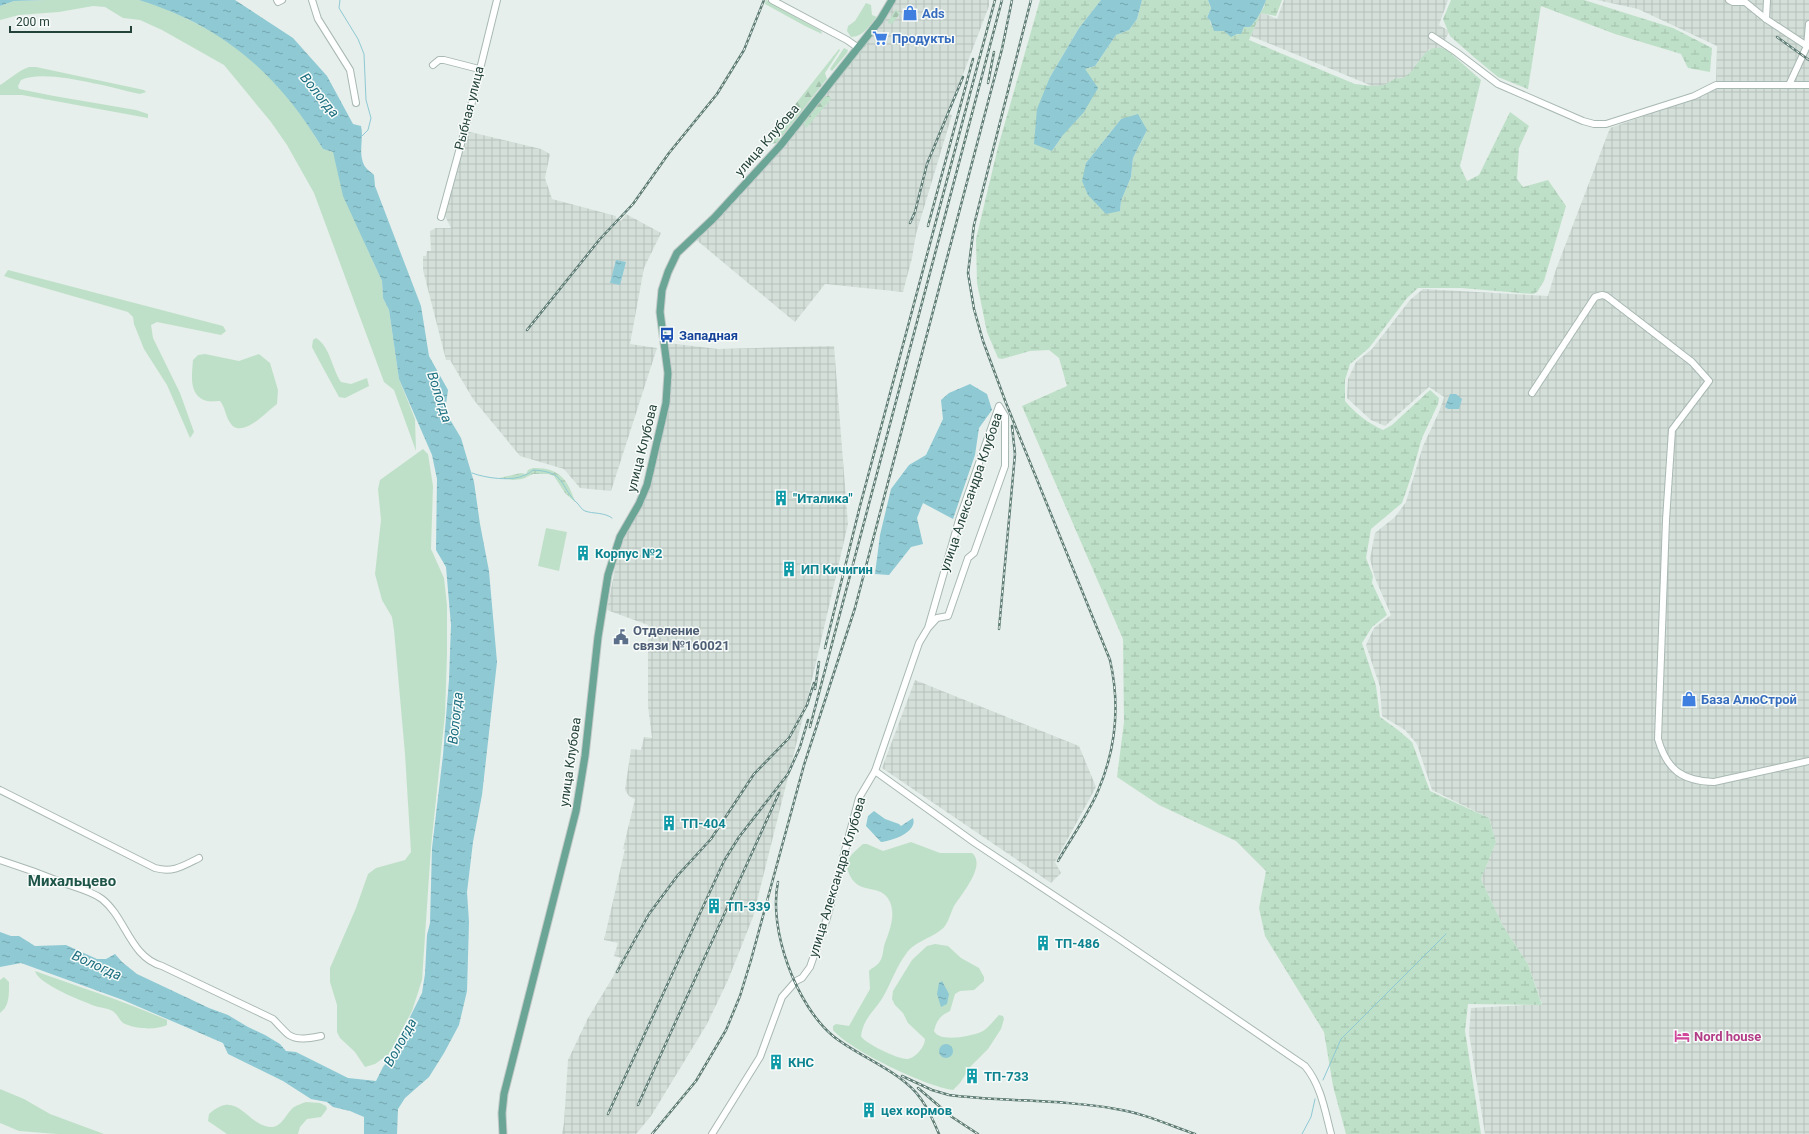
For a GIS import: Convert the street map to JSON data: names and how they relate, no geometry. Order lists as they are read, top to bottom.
{
  "streets": {
    "main road": ["улица Клубова"],
    "street": ["Рыбная улица", "улица Александра Клубова"]
  },
  "districts": ["Михальцево"],
  "water": ["Вологда"],
  "places": {
    "shop": ["Ads", "База АлюСтрой"],
    "supermarket": ["Продукты"],
    "bus stop": ["Западная"],
    "building": [
      "\"Италика\"",
      "Корпус №2",
      "ИП Кичигин",
      "ТП-404",
      "ТП-339",
      "ТП-486",
      "КНС",
      "ТП-733",
      "цех кормов"
    ],
    "public building": ["Отделение связи №160021"],
    "hotel": ["Nord house"]
  },
  "scale_bar": "200 m"
}
